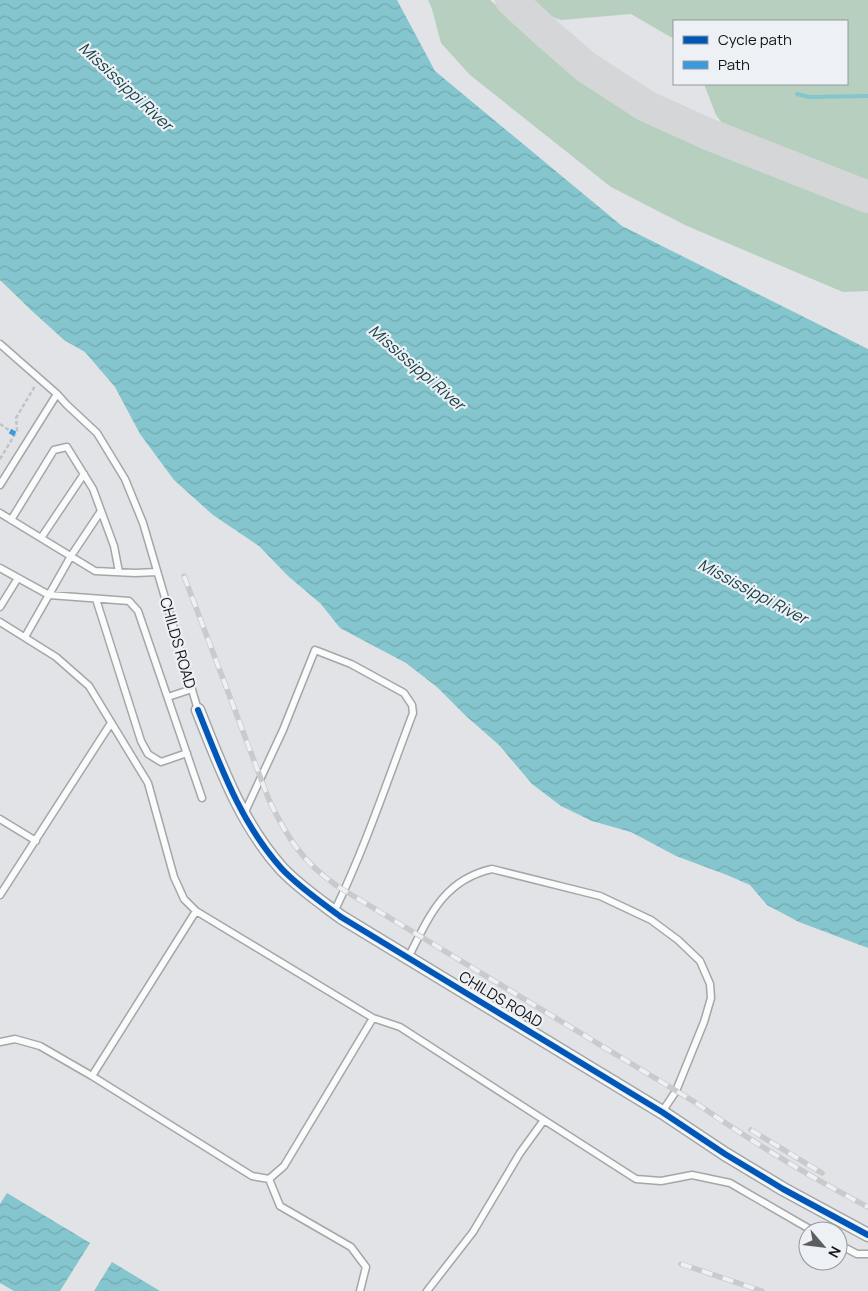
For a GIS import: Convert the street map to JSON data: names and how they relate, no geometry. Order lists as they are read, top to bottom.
{
  "streets": {
    "street": ["CHILDS ROAD"]
  },
  "water": ["Mississippi River"],
  "legend": ["Cycle path", "Path"],
  "north": "bottom right"
}
